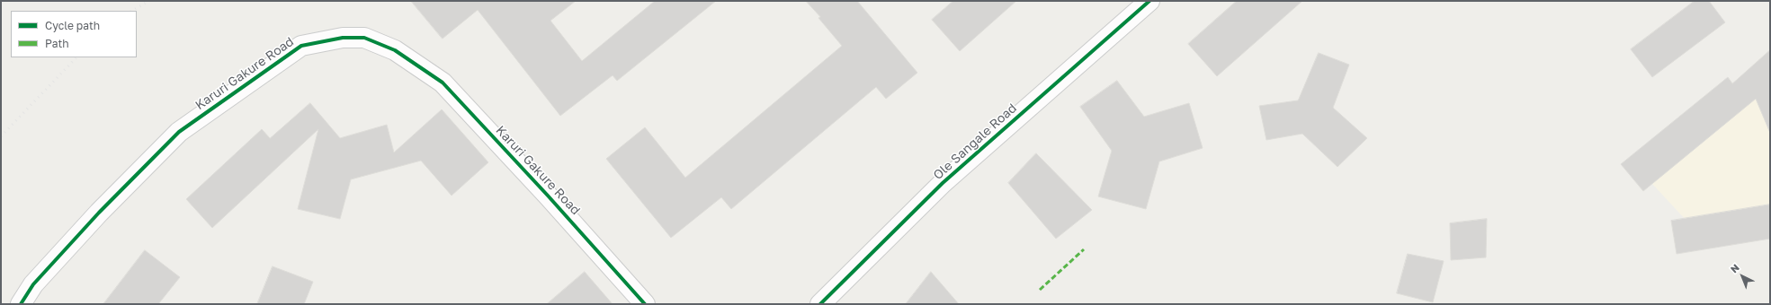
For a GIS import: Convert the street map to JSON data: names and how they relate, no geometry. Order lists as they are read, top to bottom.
{
  "streets": {
    "street": ["Karuri Gakure Road", "Ole Sangale Road"]
  },
  "legend": ["Cycle path", "Path"],
  "north": "top left"
}
